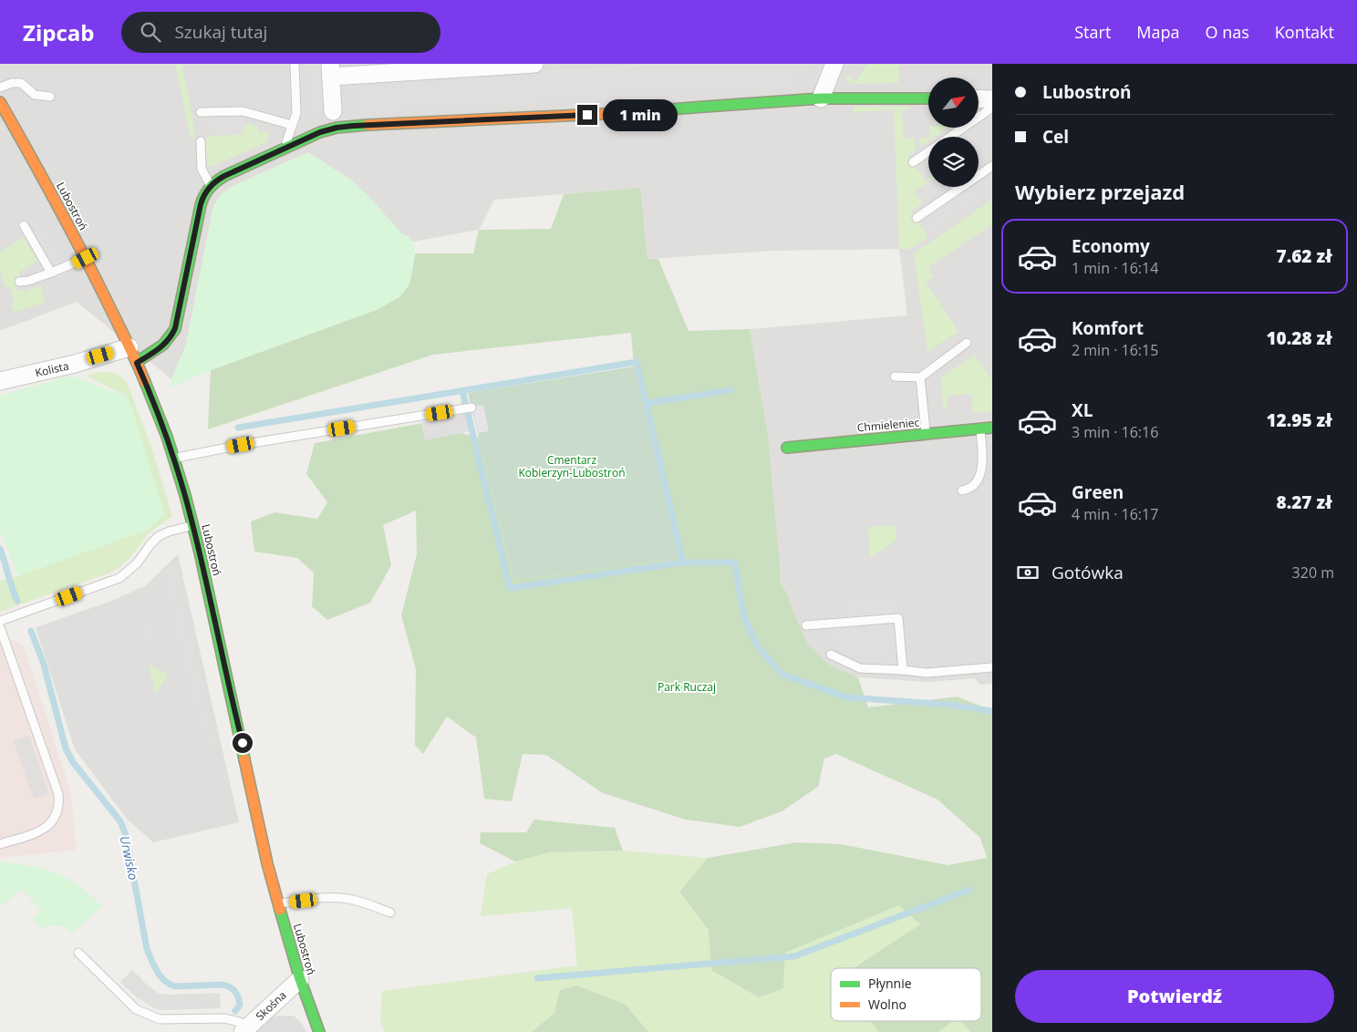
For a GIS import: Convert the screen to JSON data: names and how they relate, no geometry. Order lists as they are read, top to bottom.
{
  "streets": {
    "street": [
      "Lubostroń",
      "Kolista",
      "Chmieleniec",
      "Skośna"
    ]
  },
  "crossings": [
    ["Lubostroń", "Kolista"],
    ["Lubostroń", "Skośna"]
  ],
  "water": ["Urwisko"],
  "parks": ["Cmentarz Kobierzyn-Lubostroń", "Park Ruczaj"],
  "legend": ["Płynnie", "Wolno"],
  "north": "top right",
  "page": {
    "header": "Zipcab",
    "search": "Szukaj tutaj",
    "nav": [
      "Start",
      "Mapa",
      "O nas",
      "Kontakt"
    ],
    "banner": ["Lubostroń", "Cel"],
    "bubble": "1 min",
    "heading": "Wybierz przejazd",
    "list": [
      {
        "name": "Economy",
        "note": "1 min · 16:14",
        "value": "7.62 zł"
      },
      {
        "name": "Komfort",
        "note": "2 min · 16:15",
        "value": "10.28 zł"
      },
      {
        "name": "XL",
        "note": "3 min · 16:16",
        "value": "12.95 zł"
      },
      {
        "name": "Green",
        "note": "4 min · 16:17",
        "value": "8.27 zł"
      }
    ],
    "pay": ["Gotówka", "320 m"],
    "buttons": "Potwierdź"
  }
}
